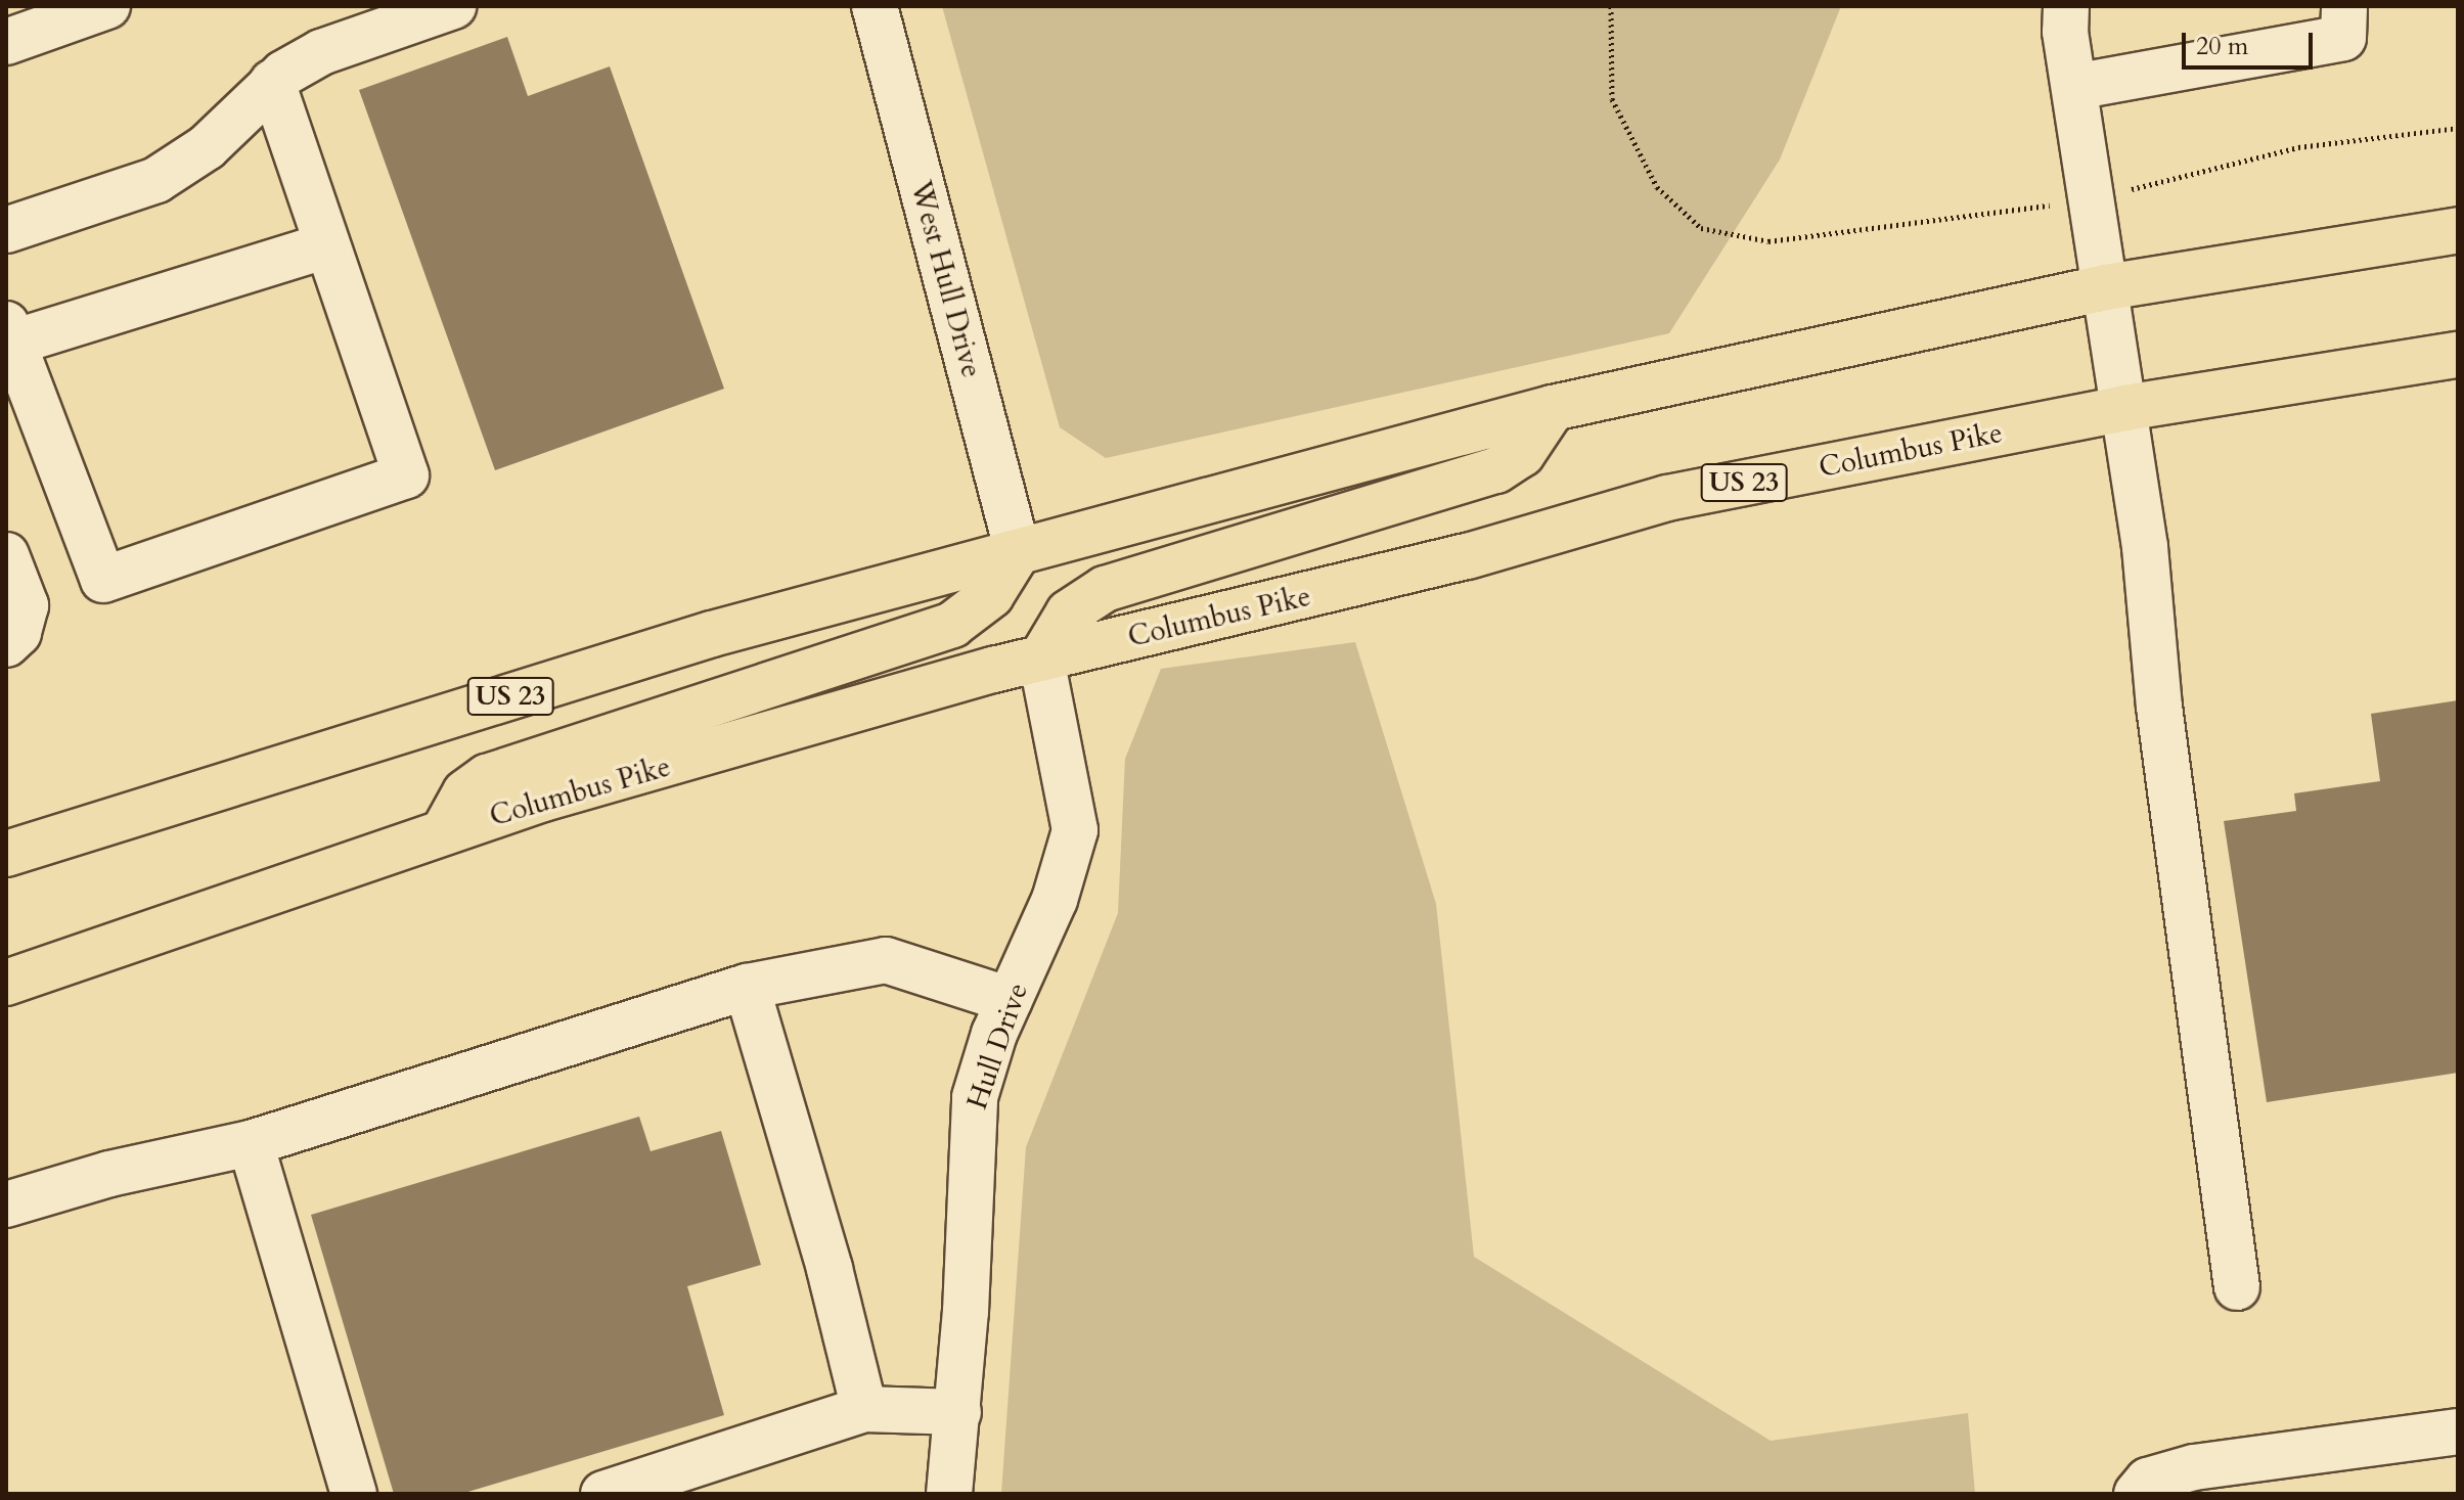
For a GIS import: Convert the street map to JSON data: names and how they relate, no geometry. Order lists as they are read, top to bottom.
{
  "streets": {
    "highway": ["Columbus Pike", "US 23"],
    "street": ["West Hull Drive", "Hull Drive"]
  },
  "crossings": [
    ["West Hull Drive", "US 23"],
    ["Columbus Pike", "Hull Drive"]
  ],
  "scale_bar": "20 m"
}
